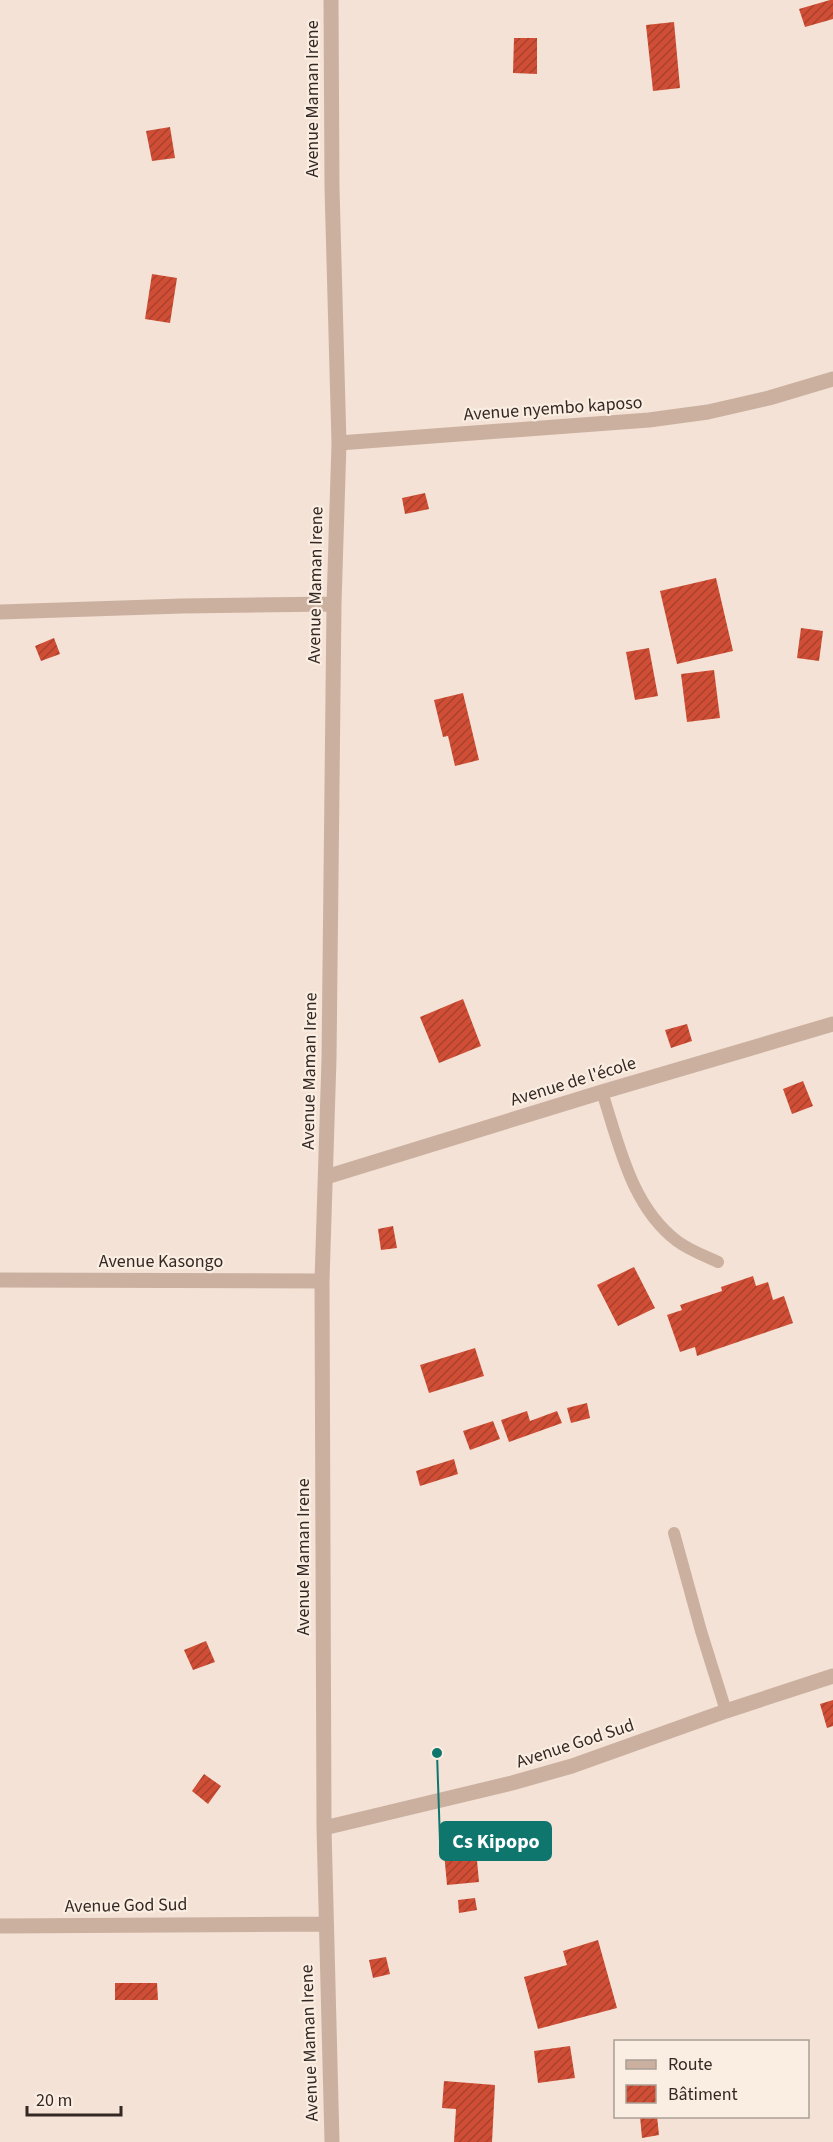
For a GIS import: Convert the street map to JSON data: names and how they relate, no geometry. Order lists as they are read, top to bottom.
{
  "streets": {
    "street": [
      "Avenue Maman Irene",
      "Avenue nyembo kaposo",
      "Avenue de l'école",
      "Avenue Kasongo",
      "Avenue God Sud"
    ]
  },
  "crossings": [
    ["Avenue Maman Irene", "Avenue nyembo kaposo"],
    ["Avenue Maman Irene", "Avenue de l'école"],
    ["Avenue Maman Irene", "Avenue Kasongo"],
    ["Avenue Maman Irene", "Avenue God Sud"]
  ],
  "places": ["Cs Kipopo"],
  "legend": ["Route", "Bâtiment"],
  "scale_bar": "20 m"
}
